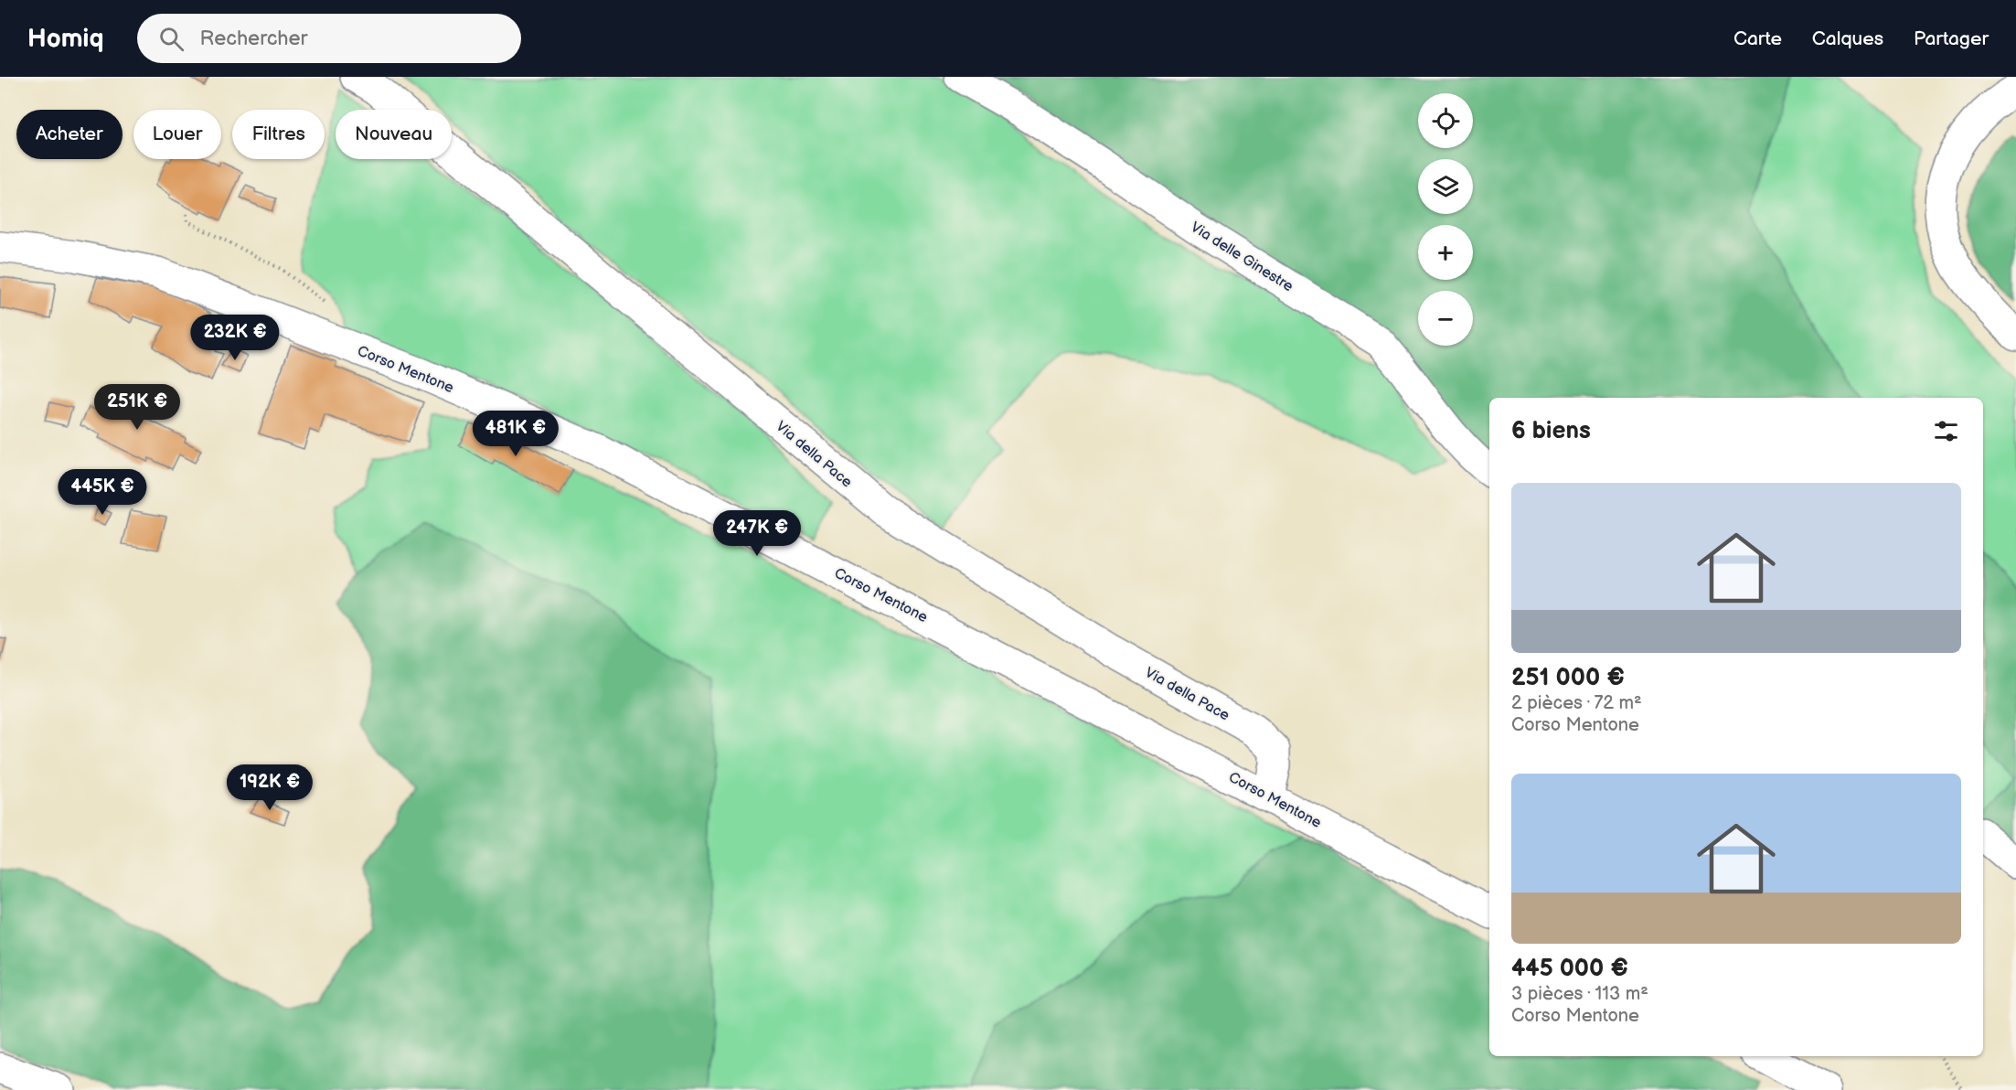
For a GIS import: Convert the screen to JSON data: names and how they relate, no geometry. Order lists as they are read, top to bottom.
{
  "streets": {
    "main road": ["Via delle Ginestre", "Corso Mentone", "Via della Pace"]
  },
  "crossings": [
    ["Corso Mentone", "Via della Pace"]
  ],
  "page": {
    "header": "Homiq",
    "search": "Rechercher",
    "nav": ["Carte", "Calques", "Partager"],
    "map_buttons": ["+", "−"],
    "chip": [
      "Acheter",
      "Louer",
      "Filtres",
      "Nouveau"
    ],
    "price": [
      "232K €",
      "251K €",
      "481K €",
      "445K €",
      "247K €",
      "192K €"
    ],
    "heading": "6 biens",
    "list": [
      {
        "name": "251 000 €",
        "note": "2 pièces · 72 m² · Corso Mentone"
      },
      {
        "name": "445 000 €",
        "note": "3 pièces · 113 m² · Corso Mentone"
      }
    ]
  }
}
